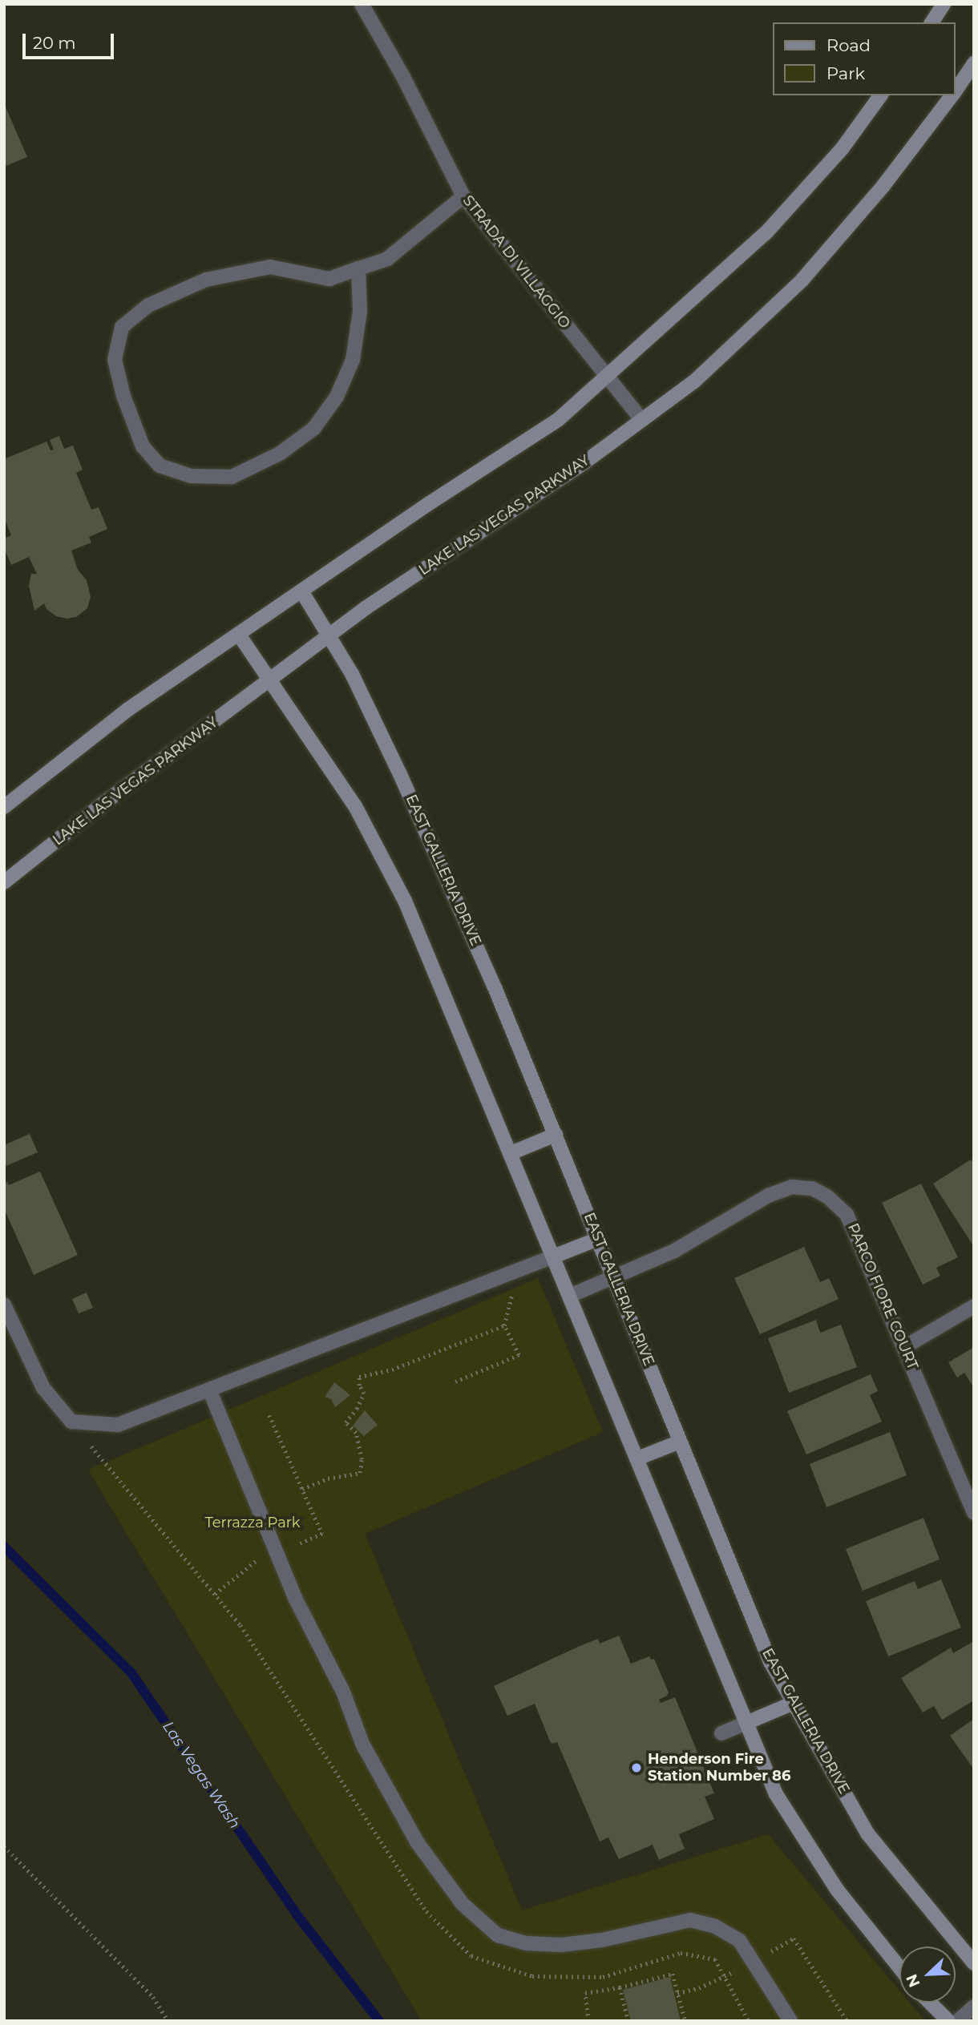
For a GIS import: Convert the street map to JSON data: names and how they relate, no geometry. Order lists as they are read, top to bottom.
{
  "streets": {
    "main road": ["LAKE LAS VEGAS PARKWAY", "EAST GALLERIA DRIVE"],
    "street": ["STRADA DI VILLAGGIO", "PARCO FIORE COURT"]
  },
  "crossings": [
    ["STRADA DI VILLAGGIO", "LAKE LAS VEGAS PARKWAY"],
    ["LAKE LAS VEGAS PARKWAY", "EAST GALLERIA DRIVE"],
    ["EAST GALLERIA DRIVE", "PARCO FIORE COURT"]
  ],
  "water": ["Las Vegas Wash"],
  "parks": ["Terrazza Park"],
  "places": ["Henderson Fire Station Number 86"],
  "legend": ["Road", "Park"],
  "scale_bar": "20 m",
  "north": "bottom left"
}
